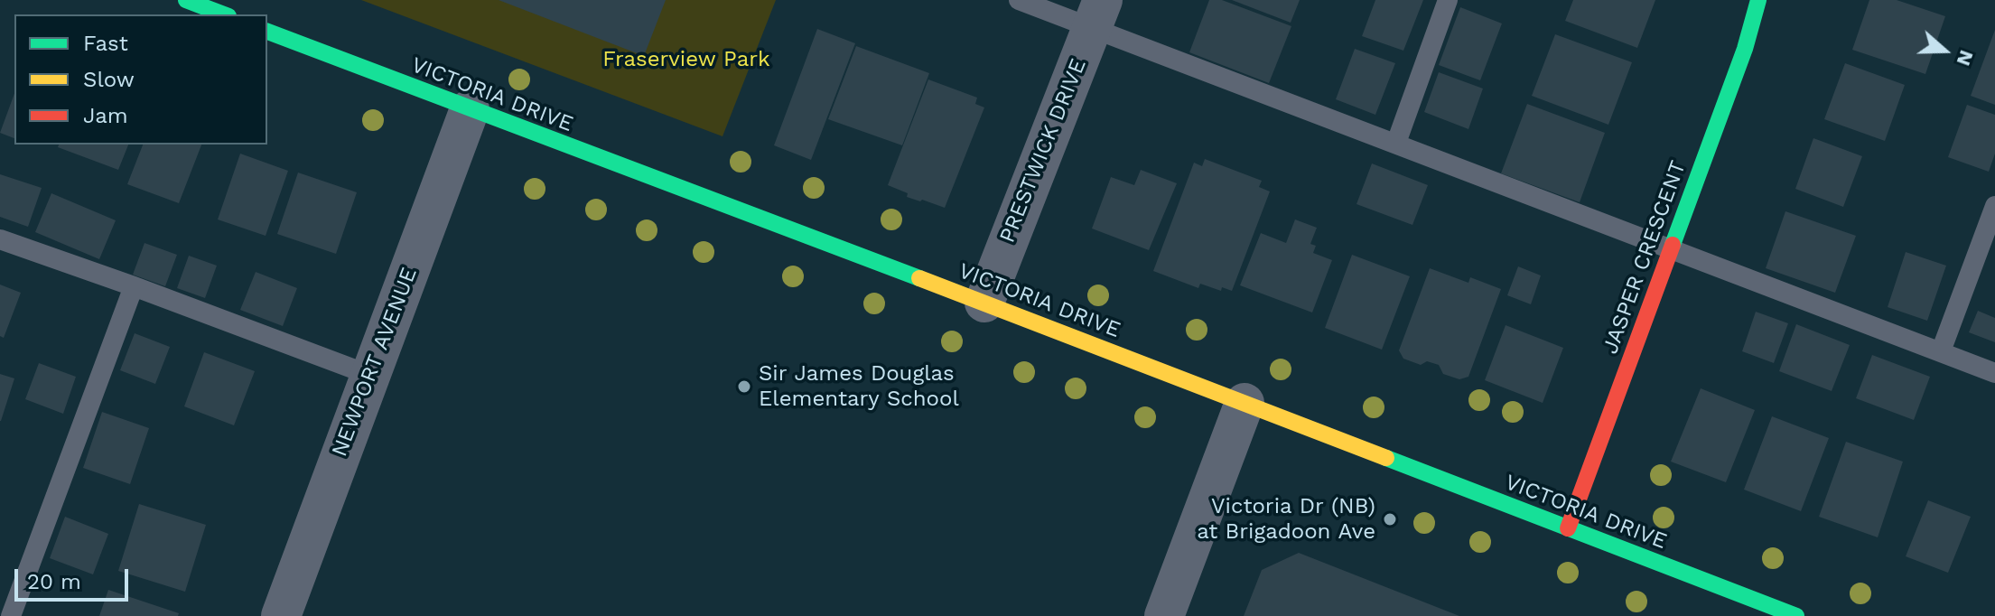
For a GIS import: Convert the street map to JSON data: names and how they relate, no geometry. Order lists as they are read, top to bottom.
{
  "streets": {
    "street": [
      "VICTORIA DRIVE",
      "PRESTWICK DRIVE",
      "JASPER CRESCENT",
      "NEWPORT AVENUE"
    ]
  },
  "crossings": [
    ["VICTORIA DRIVE", "PRESTWICK DRIVE"],
    ["VICTORIA DRIVE", "JASPER CRESCENT"],
    ["VICTORIA DRIVE", "NEWPORT AVENUE"]
  ],
  "parks": ["Fraserview Park"],
  "places": ["Sir James Douglas Elementary School", "Victoria Dr (NB) at Brigadoon Ave"],
  "legend": ["Fast", "Slow", "Jam"],
  "scale_bar": "20 m",
  "north": "right"
}
